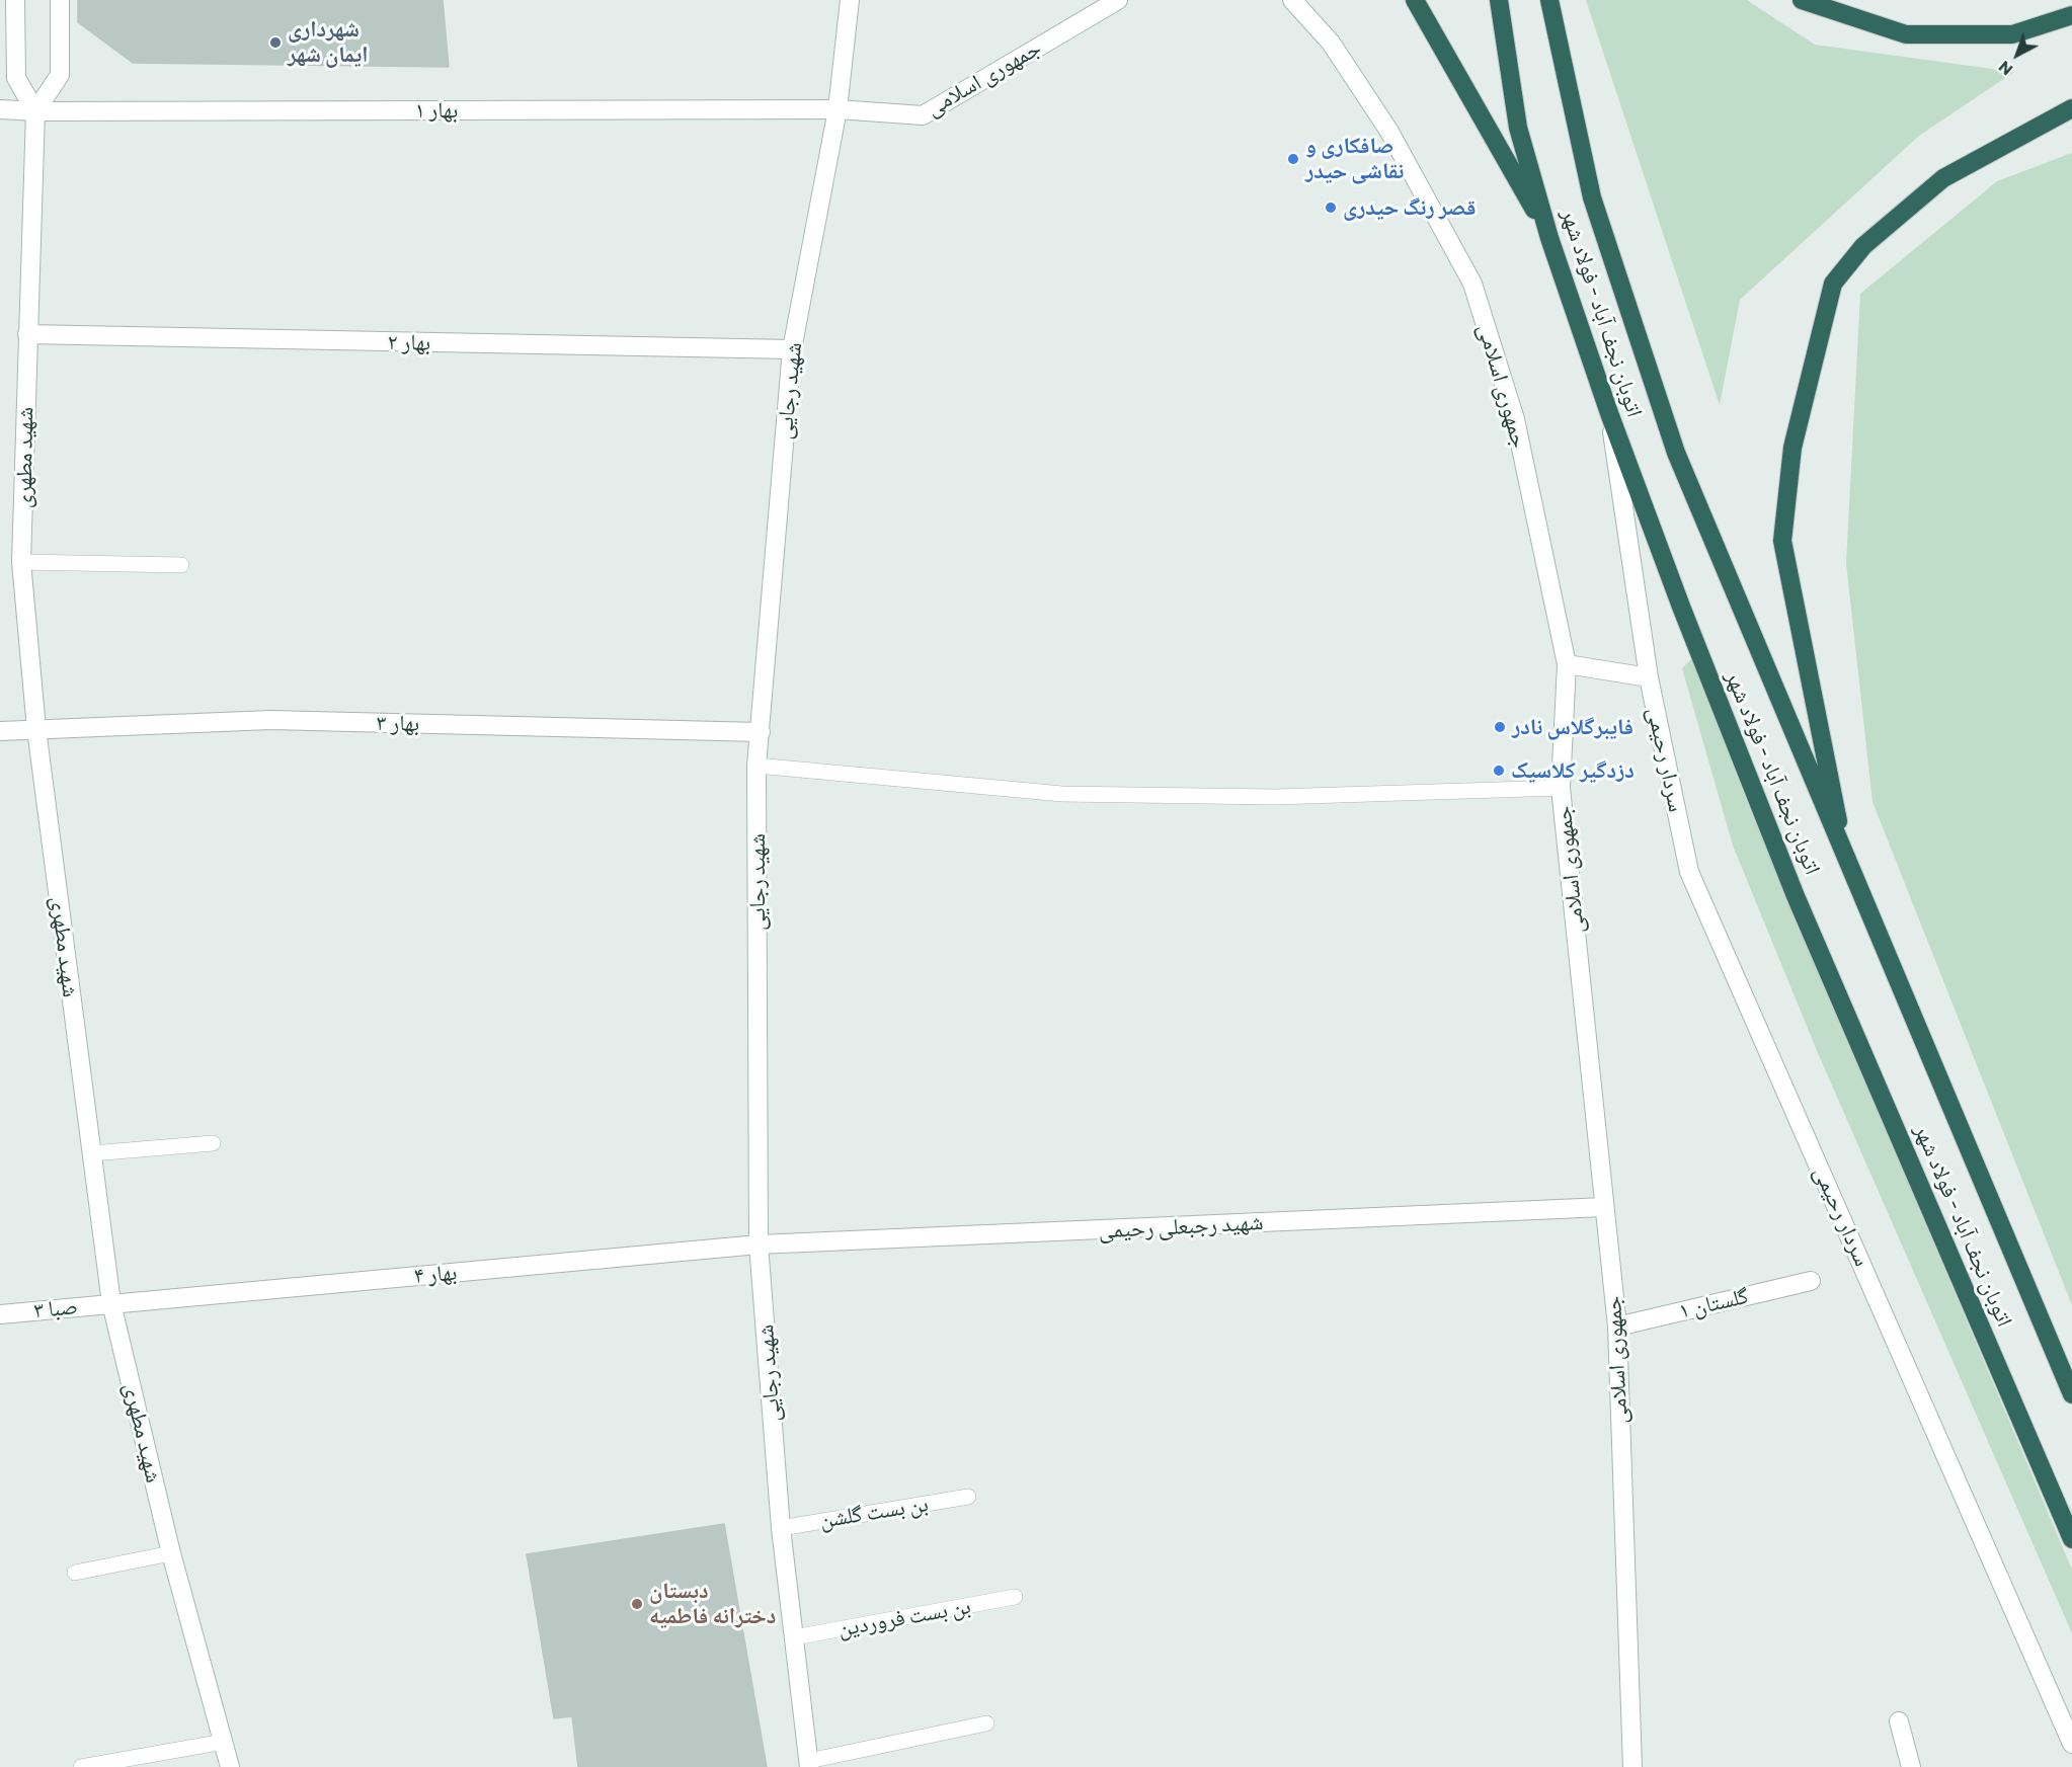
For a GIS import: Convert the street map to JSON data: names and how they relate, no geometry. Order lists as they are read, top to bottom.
{
  "streets": {
    "highway": ["اتوبان نجف آباد - فولاد شهر"],
    "street": [
      "جمهوری اسلامی",
      "بهار ۱",
      "بهار ۲",
      "شهید رجایی",
      "شهید مطهری",
      "بهار ۳",
      "سردار رحیمی",
      "شهید رجبعلی رحیمی",
      "بهار ۴",
      "گلستان ۱",
      "صبا ۳"
    ],
    "lane": ["بن بست گلشن", "بن بست فروردین"]
  },
  "crossings": [
    ["جمهوری اسلامی", "بهار ۱"],
    ["جمهوری اسلامی", "شهید رجایی"],
    ["جمهوری اسلامی", "شهید رجبعلی رحیمی"],
    ["جمهوری اسلامی", "گلستان ۱"],
    ["بهار ۱", "شهید رجایی"],
    ["بهار ۱", "شهید مطهری"],
    ["اتوبان نجف آباد - فولاد شهر", "سردار رحیمی"],
    ["بهار ۲", "شهید رجایی"],
    ["بهار ۲", "شهید مطهری"],
    ["شهید رجایی", "بهار ۳"],
    ["شهید رجایی", "شهید رجبعلی رحیمی"],
    ["شهید رجایی", "بهار ۴"],
    ["شهید رجایی", "بن بست گلشن"],
    ["شهید رجایی", "بن بست فروردین"],
    ["شهید مطهری", "بهار ۳"],
    ["شهید مطهری", "بهار ۴"],
    ["شهید مطهری", "صبا ۳"],
    ["شهید رجبعلی رحیمی", "بهار ۴"],
    ["بهار ۴", "صبا ۳"]
  ],
  "places": [
    "شهرداری ایمان شهر",
    "صافکاری و نقاشی حیدر",
    "قصر رنگ حیدری",
    "فایبرگلاس نادر",
    "دزدگیر کلاسیک",
    "دبستان دخترانه فاطمیه"
  ],
  "north": "bottom left"
}
